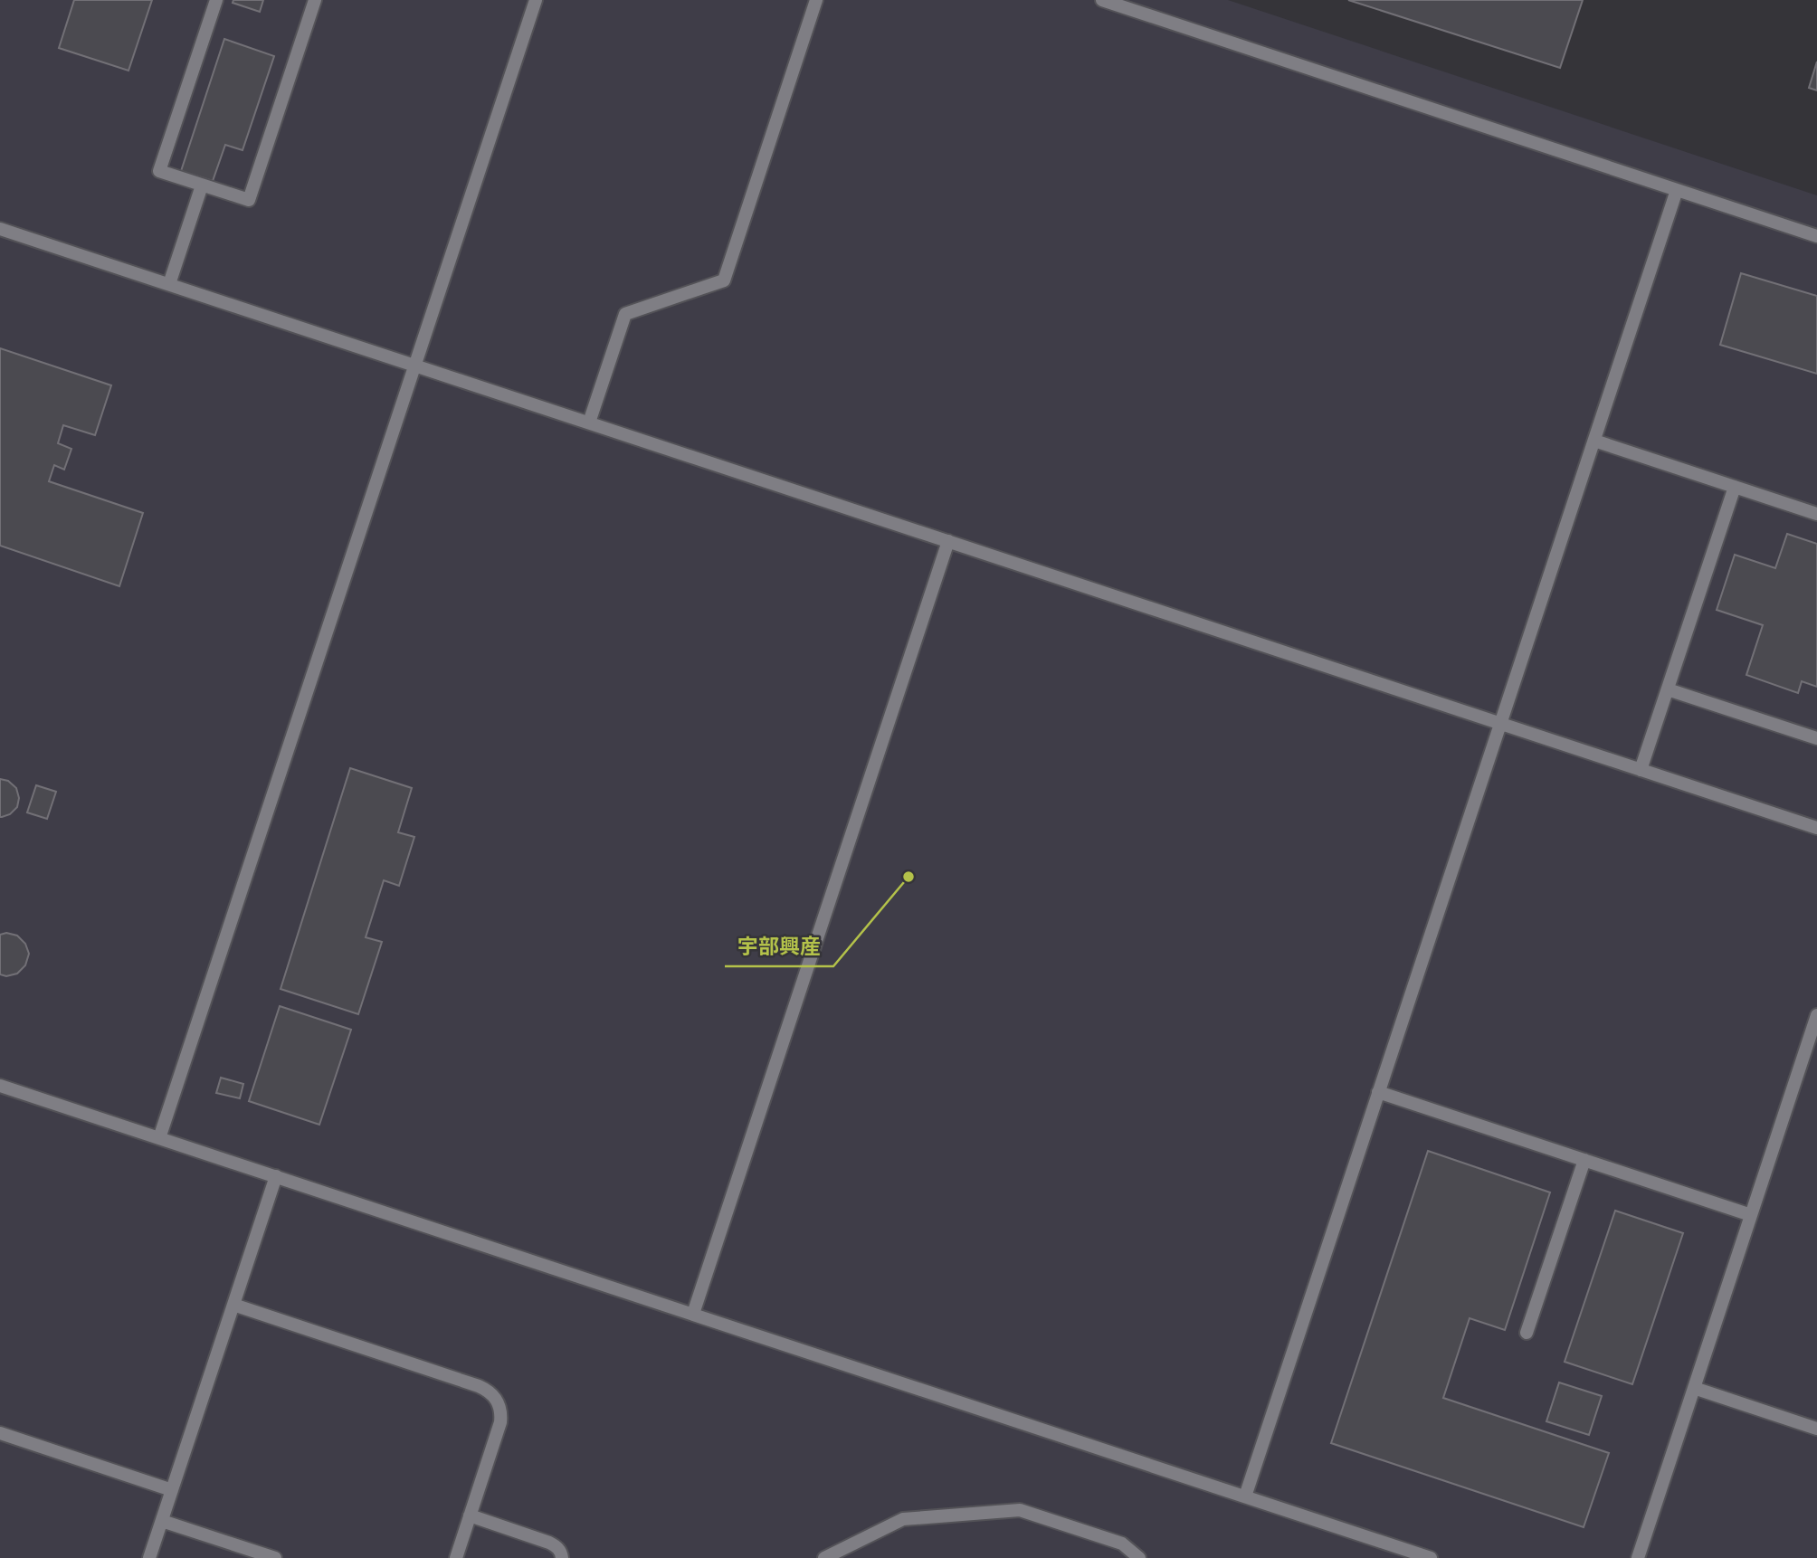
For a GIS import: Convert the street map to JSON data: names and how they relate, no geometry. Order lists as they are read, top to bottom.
{
  "places": ["宇部興産"]
}
